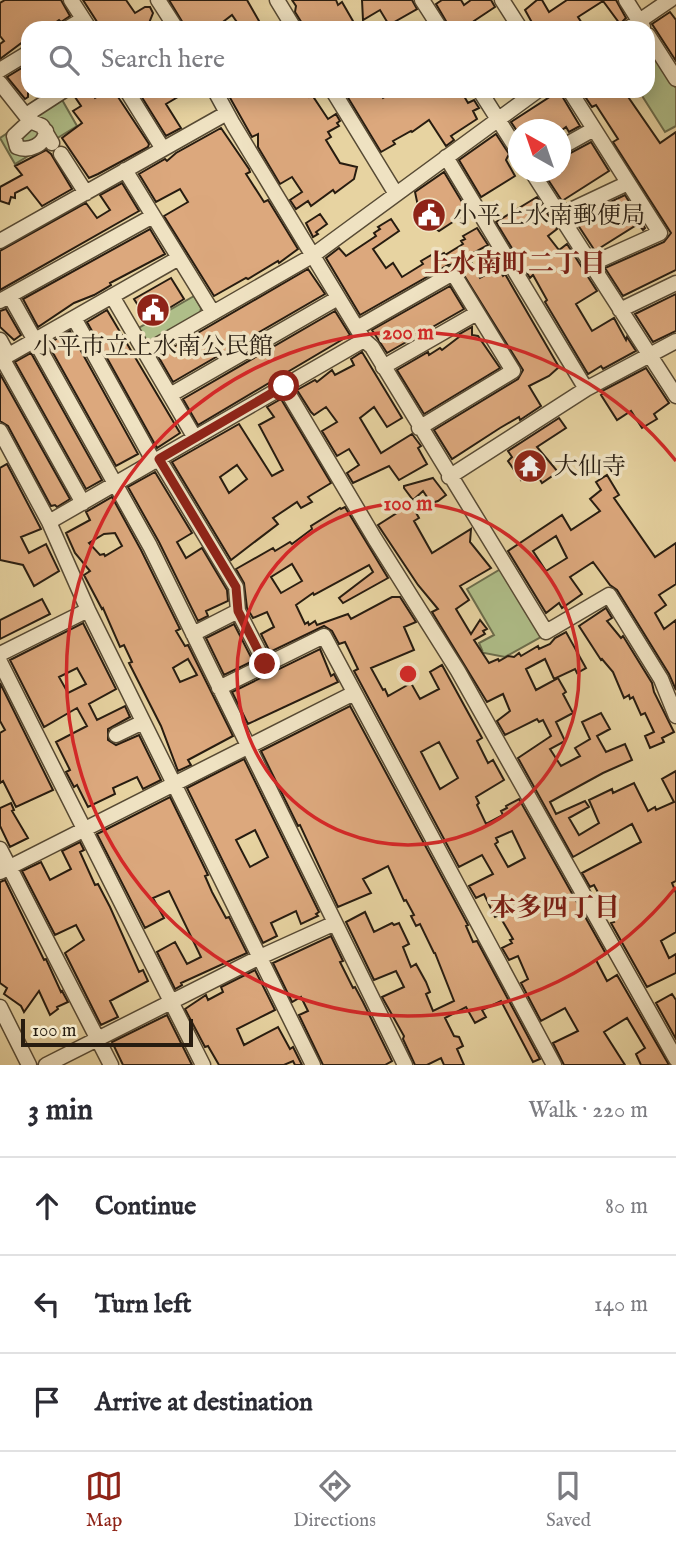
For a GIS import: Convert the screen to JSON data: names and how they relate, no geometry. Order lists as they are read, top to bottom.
{
  "districts": ["上水南町二丁目", "本多四丁目"],
  "places": {
    "public building": ["小平上水南郵便局", "小平市立上水南公民館"],
    "temple": ["大仙寺"]
  },
  "scale_bar": "100 m",
  "north": "top left",
  "page": {
    "search": "Search here",
    "scale": "100 m",
    "heading": ["3 min", "Walk · 220 m"],
    "list": [
      ["Continue", "80 m"],
      ["Turn left", "140 m"],
      "Arrive at destination"
    ],
    "nav": ["Map", "Directions", "Saved"]
  },
  "rings": ["200 m", "100 m"]
}
